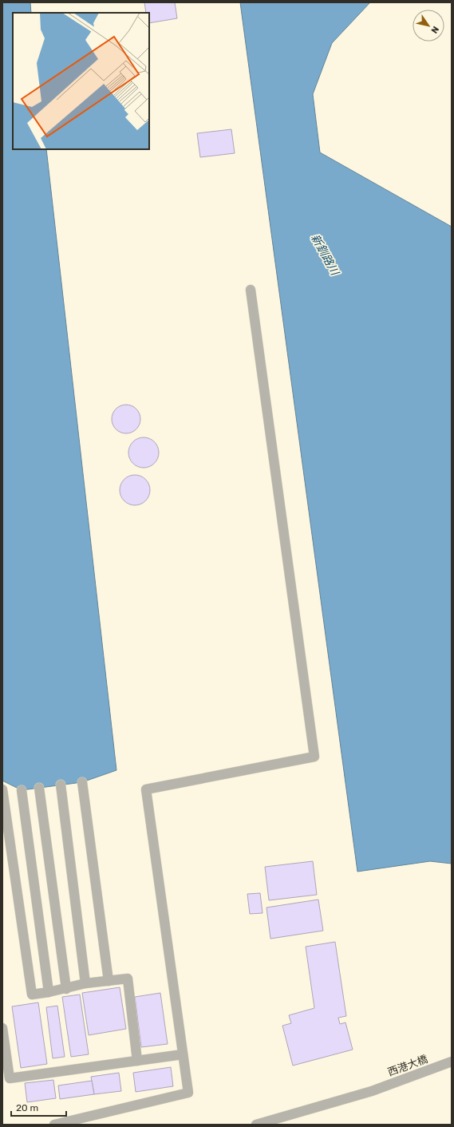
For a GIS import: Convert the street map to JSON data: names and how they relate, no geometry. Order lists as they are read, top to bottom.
{
  "streets": {
    "street": ["西港大橋"]
  },
  "water": ["新釧路川"],
  "scale_bar": "20 m",
  "north": "bottom right"
}
